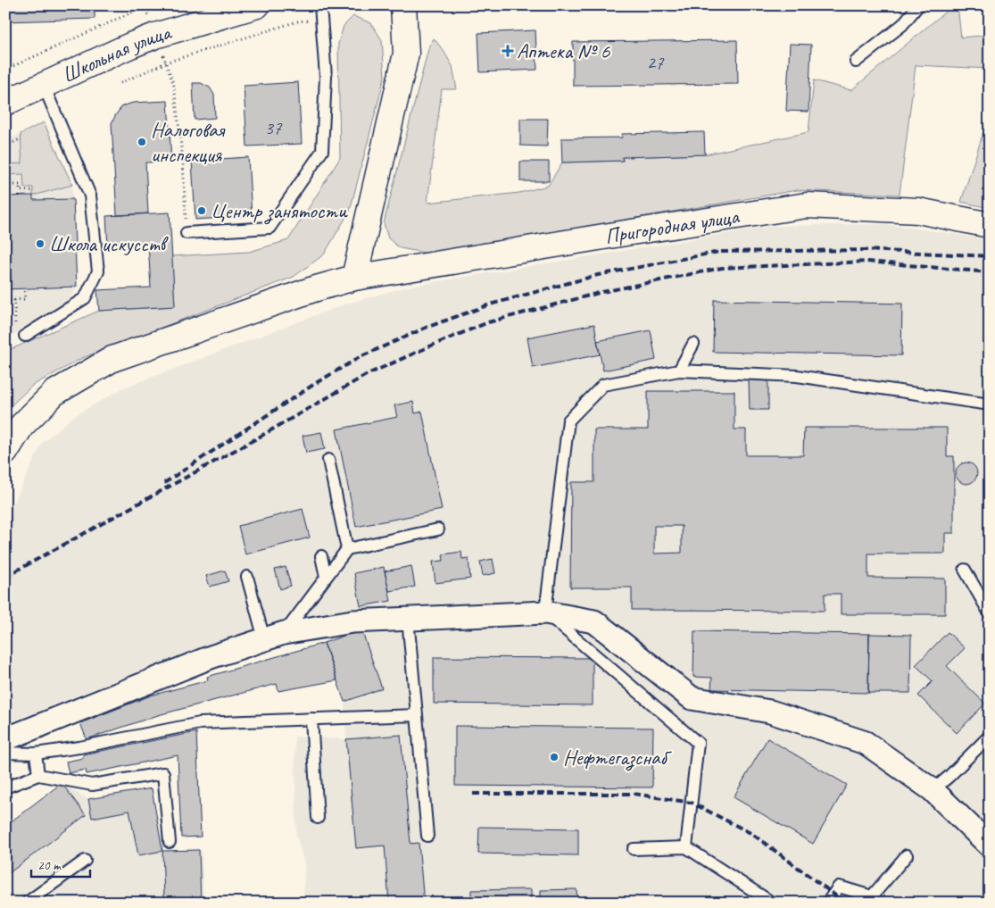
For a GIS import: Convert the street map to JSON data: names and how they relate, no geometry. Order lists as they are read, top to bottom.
{
  "streets": {
    "main road": ["Школьная улица", "Пригородная улица"]
  },
  "places": {
    "health": ["Аптека № 6"],
    "other": [
      "Налоговая инспекция",
      "Центр занятости",
      "Школа искусств",
      "Нефтегазснаб"
    ]
  },
  "house_numbers": ["27", "37"],
  "scale_bar": "20 m"
}
